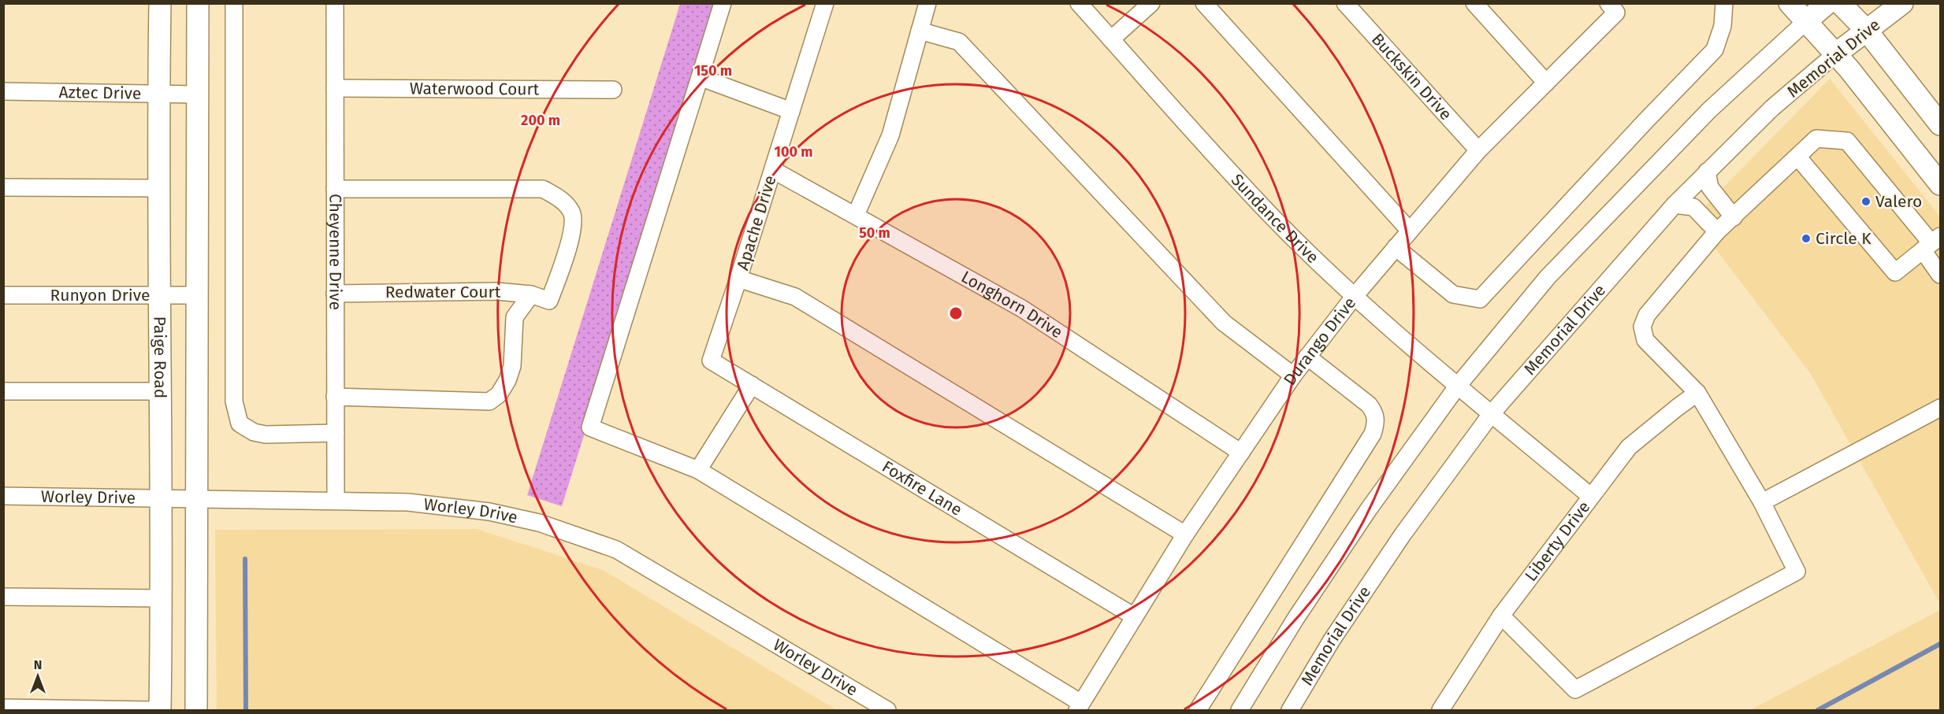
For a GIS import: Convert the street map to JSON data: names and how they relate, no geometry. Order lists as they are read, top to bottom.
{
  "streets": {
    "main road": ["Memorial Drive", "Paige Road"],
    "street": [
      "Buckskin Drive",
      "Waterwood Court",
      "Aztec Drive",
      "Sundance Drive",
      "Apache Drive",
      "Cheyenne Drive",
      "Redwater Court",
      "Runyon Drive",
      "Longhorn Drive",
      "Durango Drive",
      "Foxfire Lane",
      "Worley Drive",
      "Liberty Drive"
    ]
  },
  "crossings": [
    ["Memorial Drive", "Sundance Drive"],
    ["Buckskin Drive", "Durango Drive"],
    ["Waterwood Court", "Cheyenne Drive"],
    ["Aztec Drive", "Paige Road"],
    ["Sundance Drive", "Durango Drive"],
    ["Sundance Drive", "Liberty Drive"],
    ["Apache Drive", "Longhorn Drive"],
    ["Apache Drive", "Foxfire Lane"],
    ["Cheyenne Drive", "Redwater Court"],
    ["Cheyenne Drive", "Worley Drive"],
    ["Runyon Drive", "Paige Road"],
    ["Longhorn Drive", "Durango Drive"],
    ["Durango Drive", "Foxfire Lane"],
    ["Paige Road", "Worley Drive"]
  ],
  "places": ["Valero", "Circle K"],
  "north": "top",
  "rings": [
    "150 m",
    "200 m",
    "100 m",
    "50 m"
  ]
}
